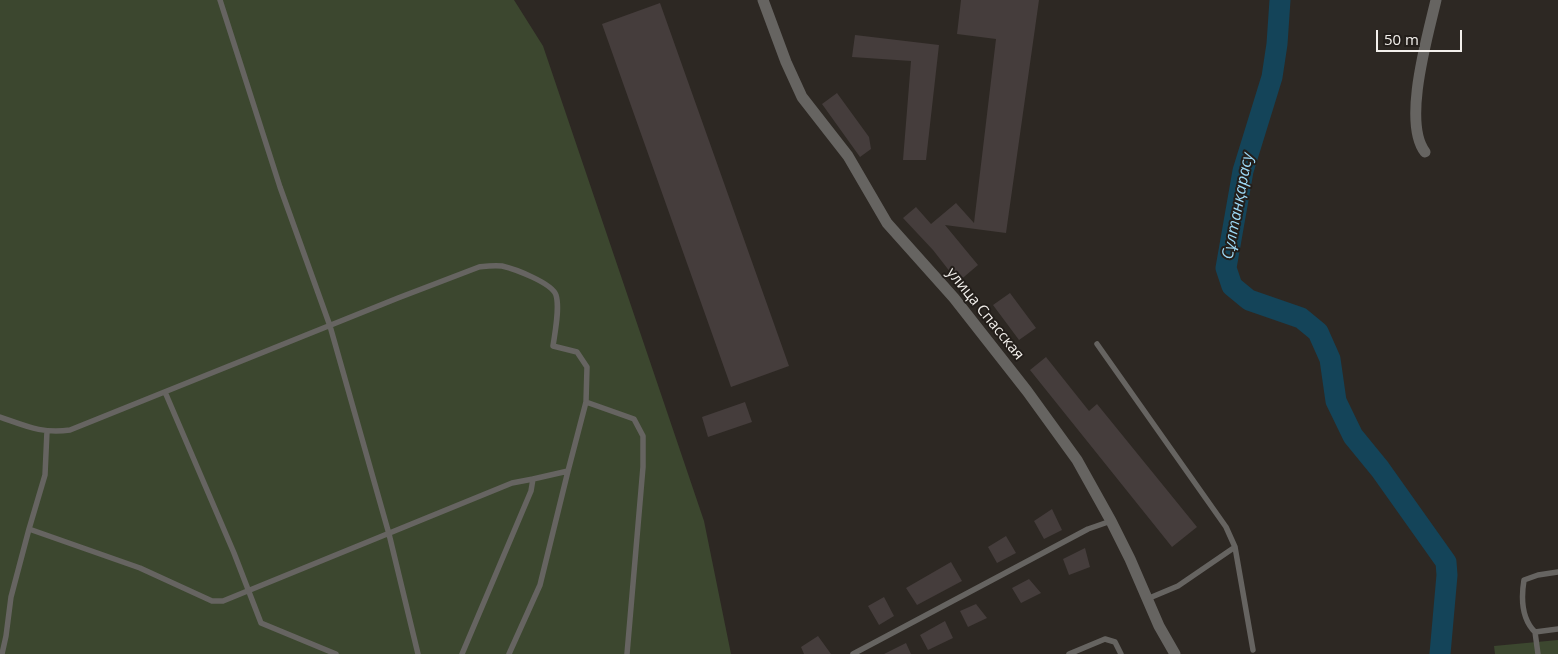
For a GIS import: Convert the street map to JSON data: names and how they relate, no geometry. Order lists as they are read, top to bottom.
{
  "streets": {
    "street": ["улица Спасская"]
  },
  "water": ["Сұлтанқарасу"],
  "scale_bar": "50 m"
}
